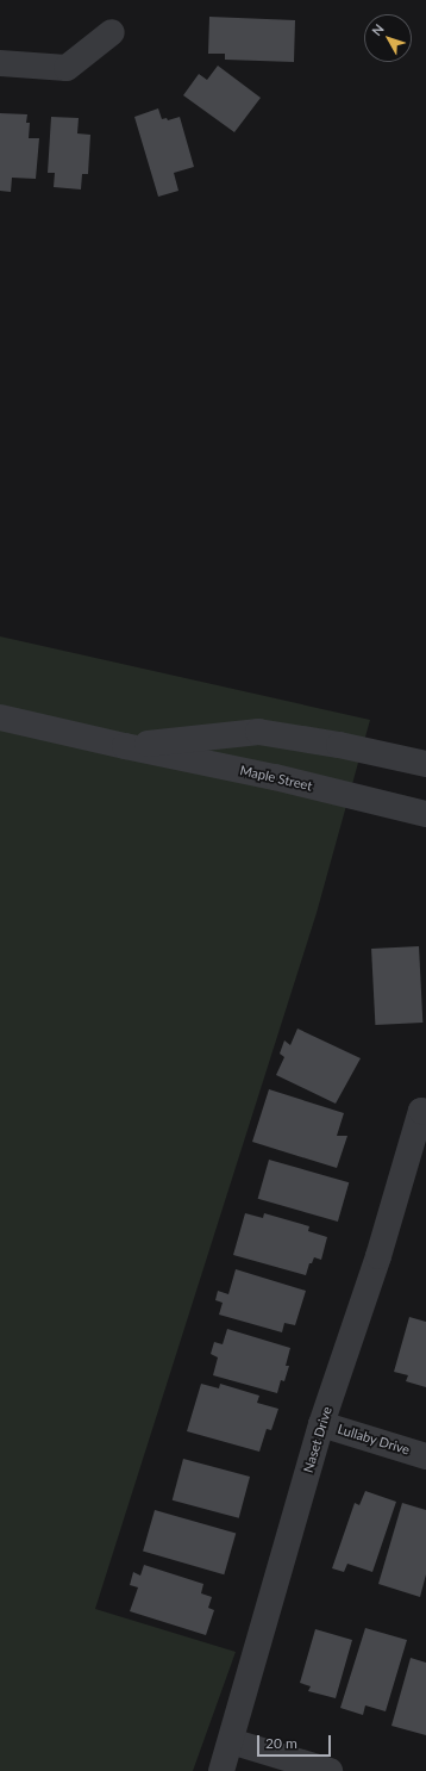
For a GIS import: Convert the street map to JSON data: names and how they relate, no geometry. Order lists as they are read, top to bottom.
{
  "streets": {
    "street": ["Maple Street", "Naset Drive", "Lullaby Drive"]
  },
  "crossings": [
    ["Naset Drive", "Lullaby Drive"]
  ],
  "scale_bar": "20 m",
  "north": "top left"
}
